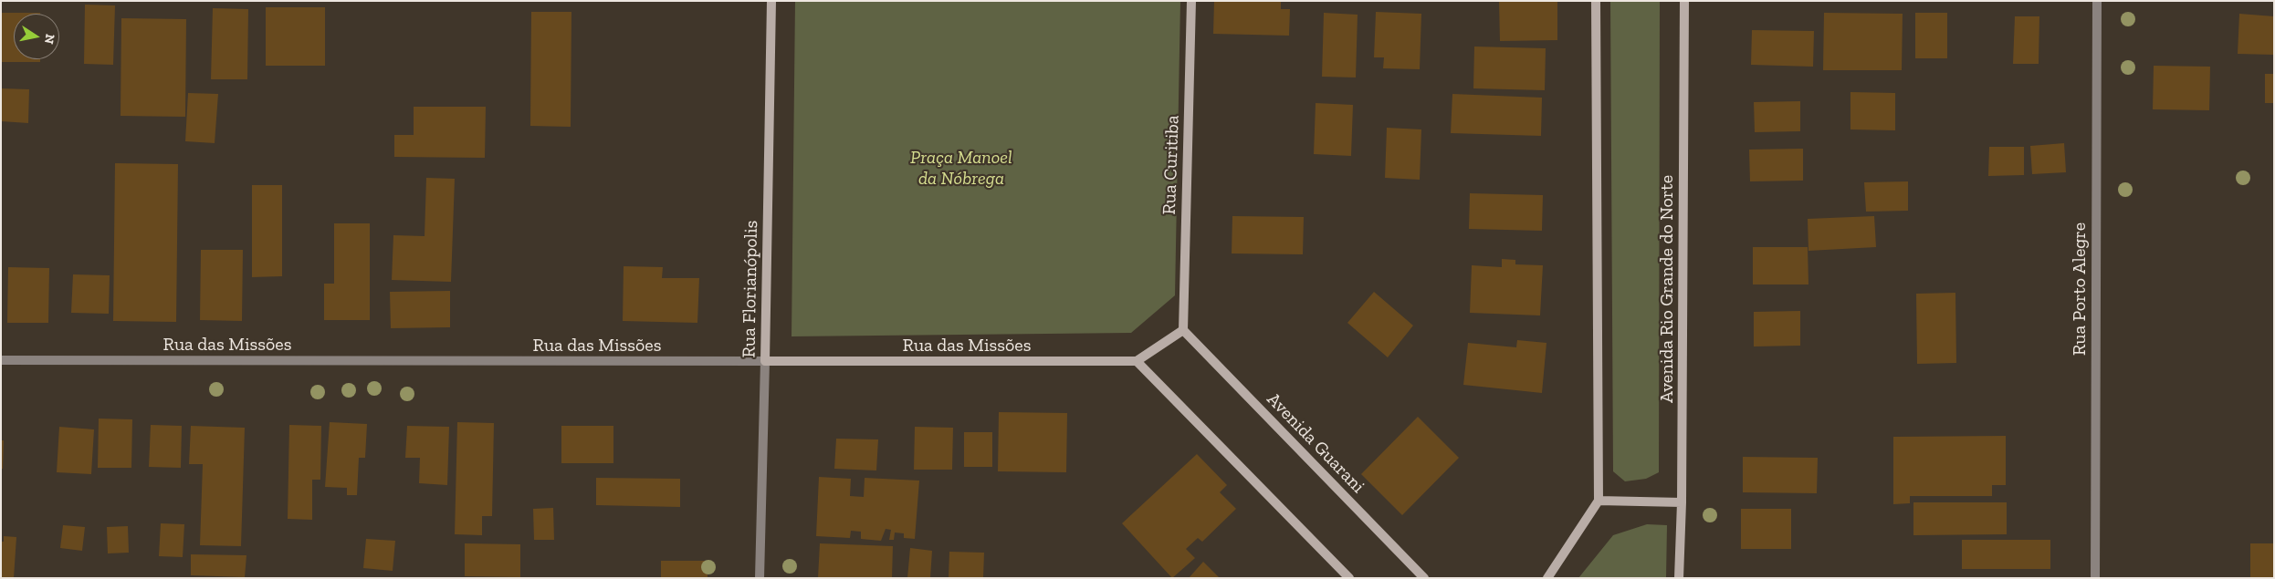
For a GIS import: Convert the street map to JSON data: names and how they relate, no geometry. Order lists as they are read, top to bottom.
{
  "streets": {
    "street": [
      "Rua Curitiba",
      "Rua Florianópolis",
      "Avenida Rio Grande do Norte",
      "Rua Porto Alegre",
      "Rua das Missões",
      "Avenida Guarani"
    ]
  },
  "crossings": [
    ["Rua Curitiba", "Avenida Guarani"],
    ["Rua Florianópolis", "Rua das Missões"]
  ],
  "parks": ["Praça Manoel da Nóbrega"],
  "north": "right"
}
